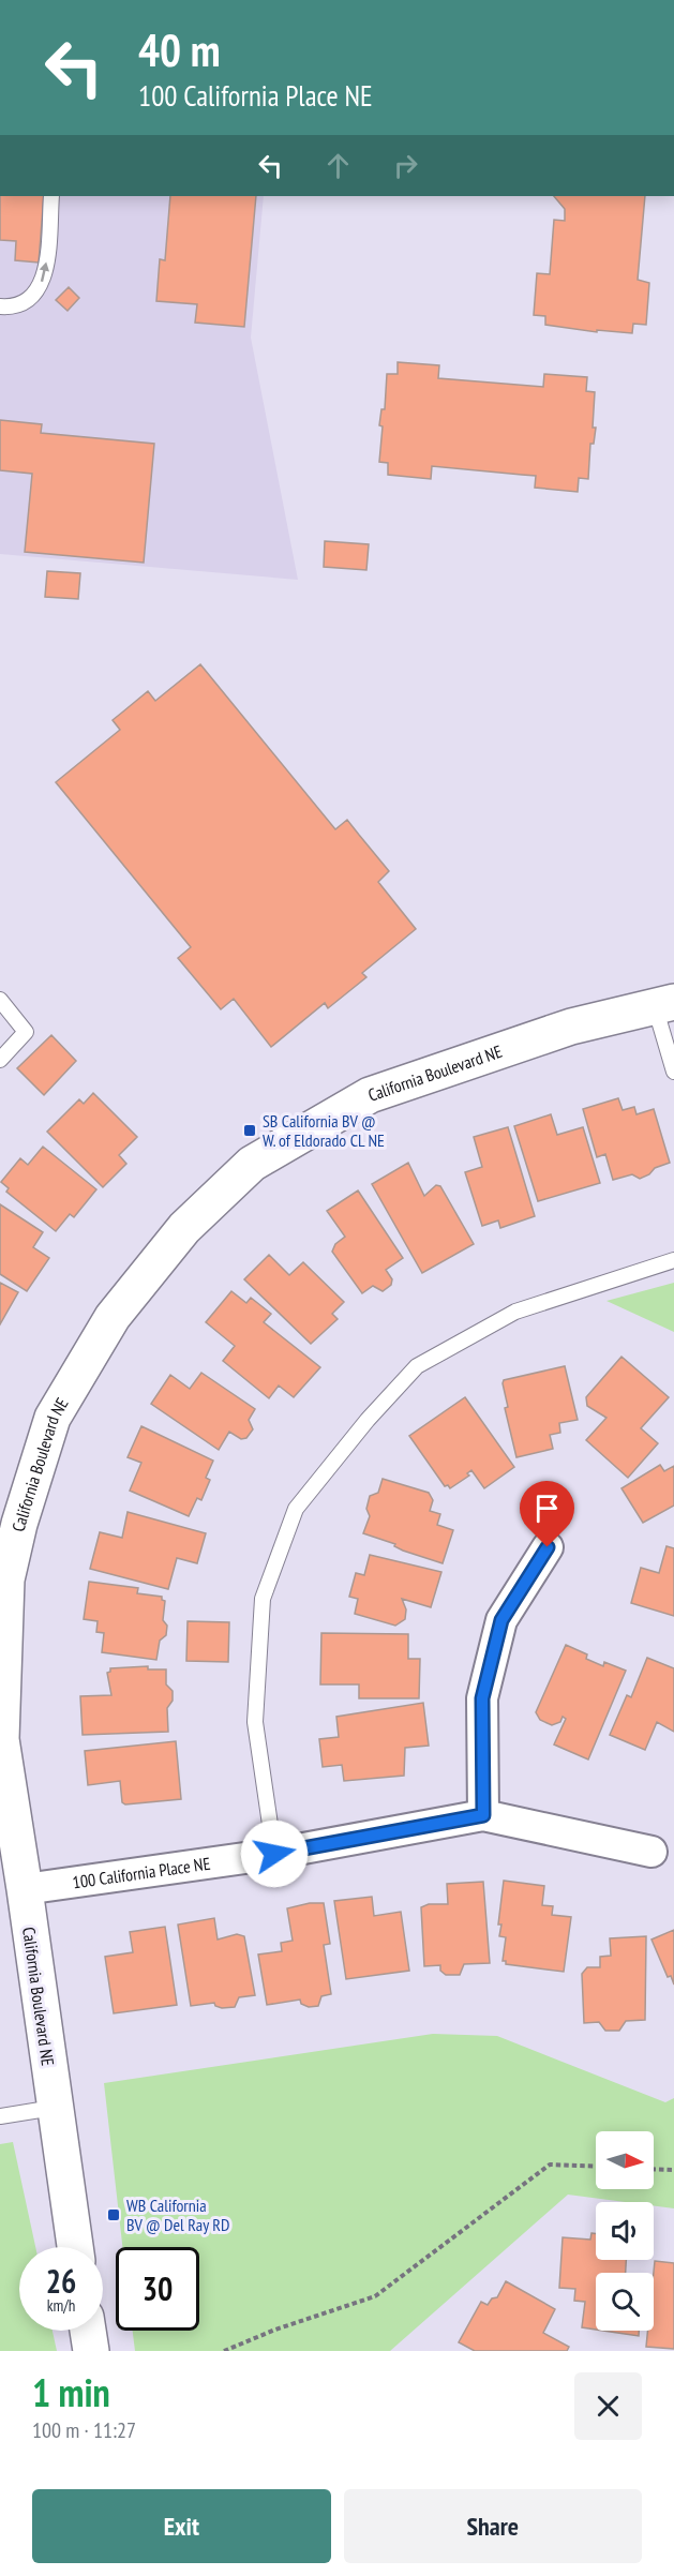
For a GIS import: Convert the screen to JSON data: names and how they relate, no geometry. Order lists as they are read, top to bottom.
{
  "streets": {
    "street": ["California Boulevard NE", "100 California Place NE"]
  },
  "crossings": [
    ["California Boulevard NE", "100 California Place NE"]
  ],
  "places": {
    "transit": ["SB California BV @ W. of Eldorado CL NE", "WB California BV @ Del Ray RD"]
  },
  "north": "right",
  "page": {
    "turn": ["40 m", "100 California Place NE"],
    "speed": "26 km/h",
    "limit": "30",
    "heading": ["1 min", "100 m · 11:27"],
    "buttons": ["Exit", "Share"]
  }
}
